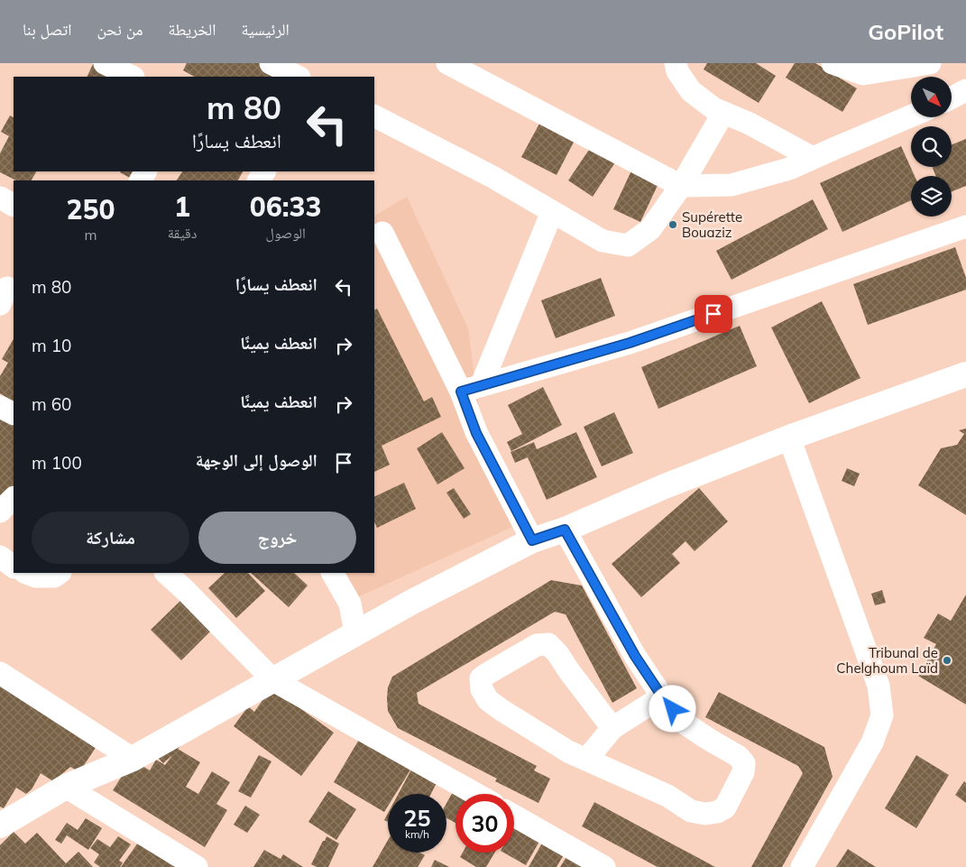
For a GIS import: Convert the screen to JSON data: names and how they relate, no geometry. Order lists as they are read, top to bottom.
{
  "places": ["Supérette Bouaziz", "Tribunal de Chelghoum Laïd"],
  "north": "bottom right",
  "page": {
    "header": "GoPilot",
    "nav": [
      "الرئيسية",
      "الخريطة",
      "من نحن",
      "اتصل بنا"
    ],
    "turn": ["80 m", "انعطف يسارًا"],
    "eta": [
      "06:33",
      "الوصول",
      "1",
      "دقيقة",
      "250",
      "m"
    ],
    "list": [
      {
        "name": "انعطف يسارًا",
        "value": "80 m"
      },
      {
        "name": "انعطف يمينًا",
        "value": "10 m"
      },
      {
        "name": "انعطف يمينًا",
        "value": "60 m"
      },
      {
        "name": "الوصول إلى الوجهة",
        "value": "100 m"
      }
    ],
    "buttons": ["خروج", "مشاركة"],
    "speed": "25 km/h",
    "limit": "30"
  }
}
